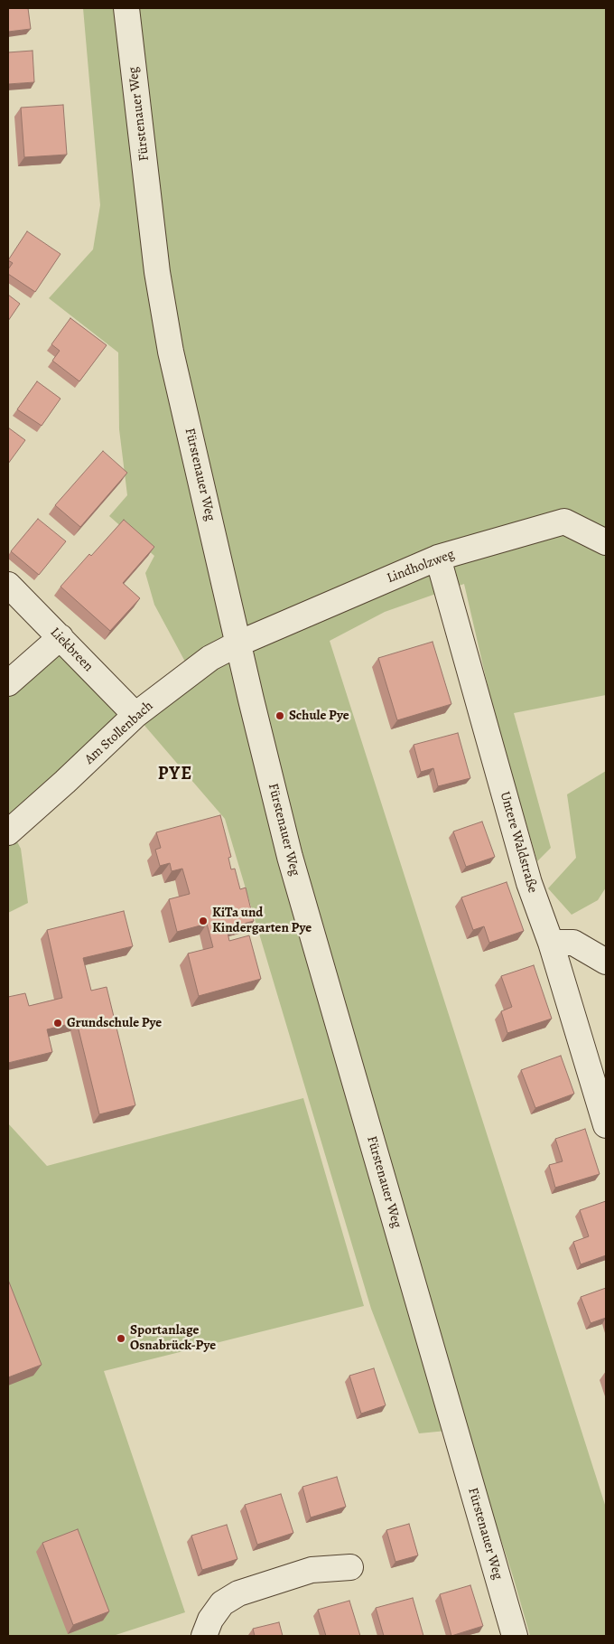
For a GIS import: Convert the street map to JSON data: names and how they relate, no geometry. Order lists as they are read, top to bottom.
{
  "streets": {
    "street": [
      "Fürstenauer Weg",
      "Lindholzweg",
      "Liekbreen",
      "Am Stollenbach",
      "Untere Waldstraße"
    ]
  },
  "crossings": [
    ["Fürstenauer Weg", "Lindholzweg"],
    ["Fürstenauer Weg", "Am Stollenbach"],
    ["Lindholzweg", "Am Stollenbach"],
    ["Lindholzweg", "Untere Waldstraße"],
    ["Liekbreen", "Am Stollenbach"]
  ],
  "districts": ["PYE"],
  "places": [
    "Schule Pye",
    "KiTa und Kindergarten Pye",
    "Grundschule Pye",
    "Sportanlage Osnabrück-Pye"
  ]
}
